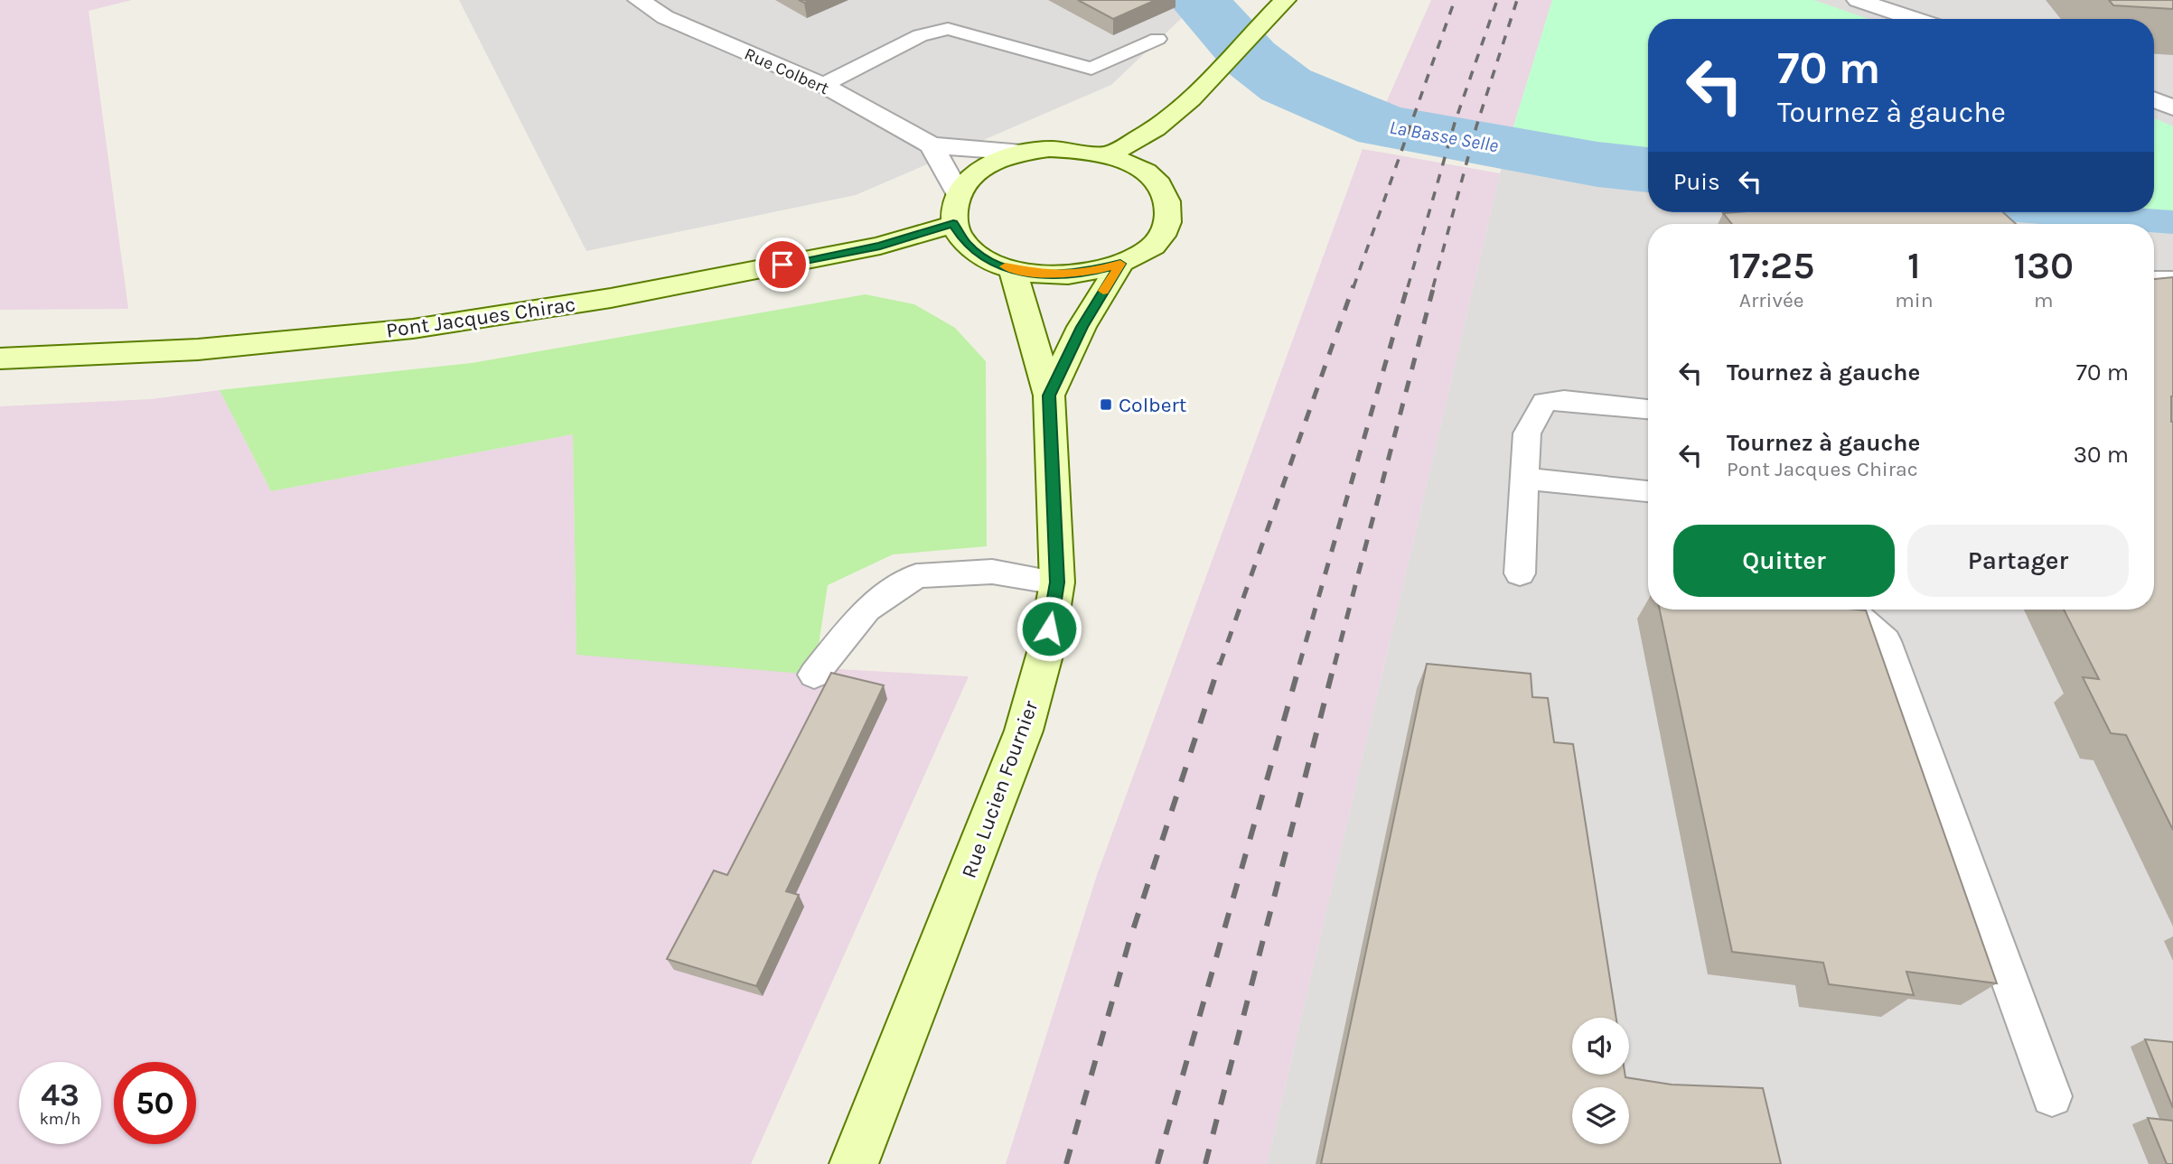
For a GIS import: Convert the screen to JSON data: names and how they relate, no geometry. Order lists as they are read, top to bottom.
{
  "streets": {
    "main road": ["Pont Jacques Chirac", "Rue Lucien Fournier"],
    "street": ["Rue Colbert"]
  },
  "crossings": [
    ["Rue Colbert", "Pont Jacques Chirac"],
    ["Rue Colbert", "Rue Lucien Fournier"],
    ["Pont Jacques Chirac", "Rue Lucien Fournier"]
  ],
  "water": ["La Basse Selle"],
  "places": {
    "transit": ["Colbert"]
  },
  "page": {
    "turn": ["70 m", "Tournez à gauche"],
    "then": "Puis",
    "eta": [
      "17:25",
      "Arrivée",
      "1",
      "min",
      "130",
      "m"
    ],
    "list": [
      {
        "name": "Tournez à gauche",
        "value": "70 m"
      },
      {
        "name": "Tournez à gauche",
        "note": "Pont Jacques Chirac",
        "value": "30 m"
      }
    ],
    "buttons": ["Quitter", "Partager"],
    "speed": "43 km/h",
    "limit": "50"
  }
}
